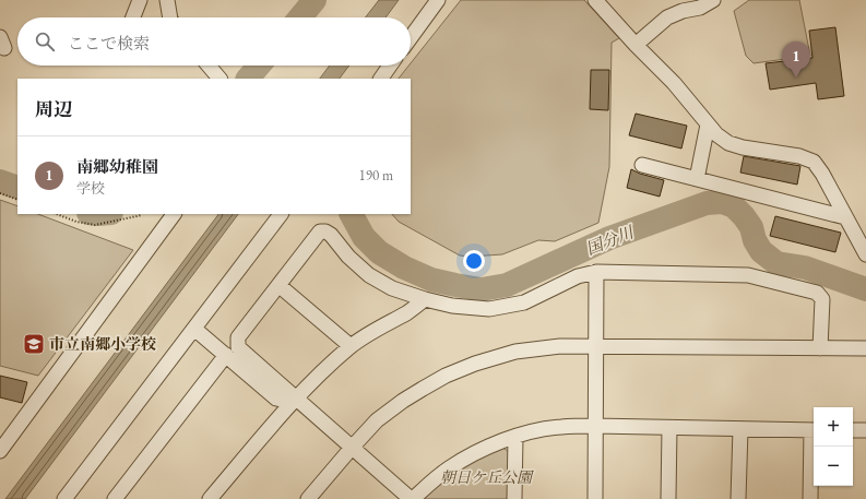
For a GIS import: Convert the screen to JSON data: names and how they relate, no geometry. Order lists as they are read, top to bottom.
{
  "water": ["国分川"],
  "parks": ["朝日ケ丘公園"],
  "places": {
    "school or university": ["市立南郷小学校"]
  },
  "page": {
    "search": "ここで検索",
    "pins": "1",
    "heading": "周辺",
    "list": [
      {
        "mark": "1",
        "name": "南郷幼稚園",
        "note": "学校",
        "value": "190 m"
      }
    ],
    "map_buttons": ["+", "−"]
  }
}
